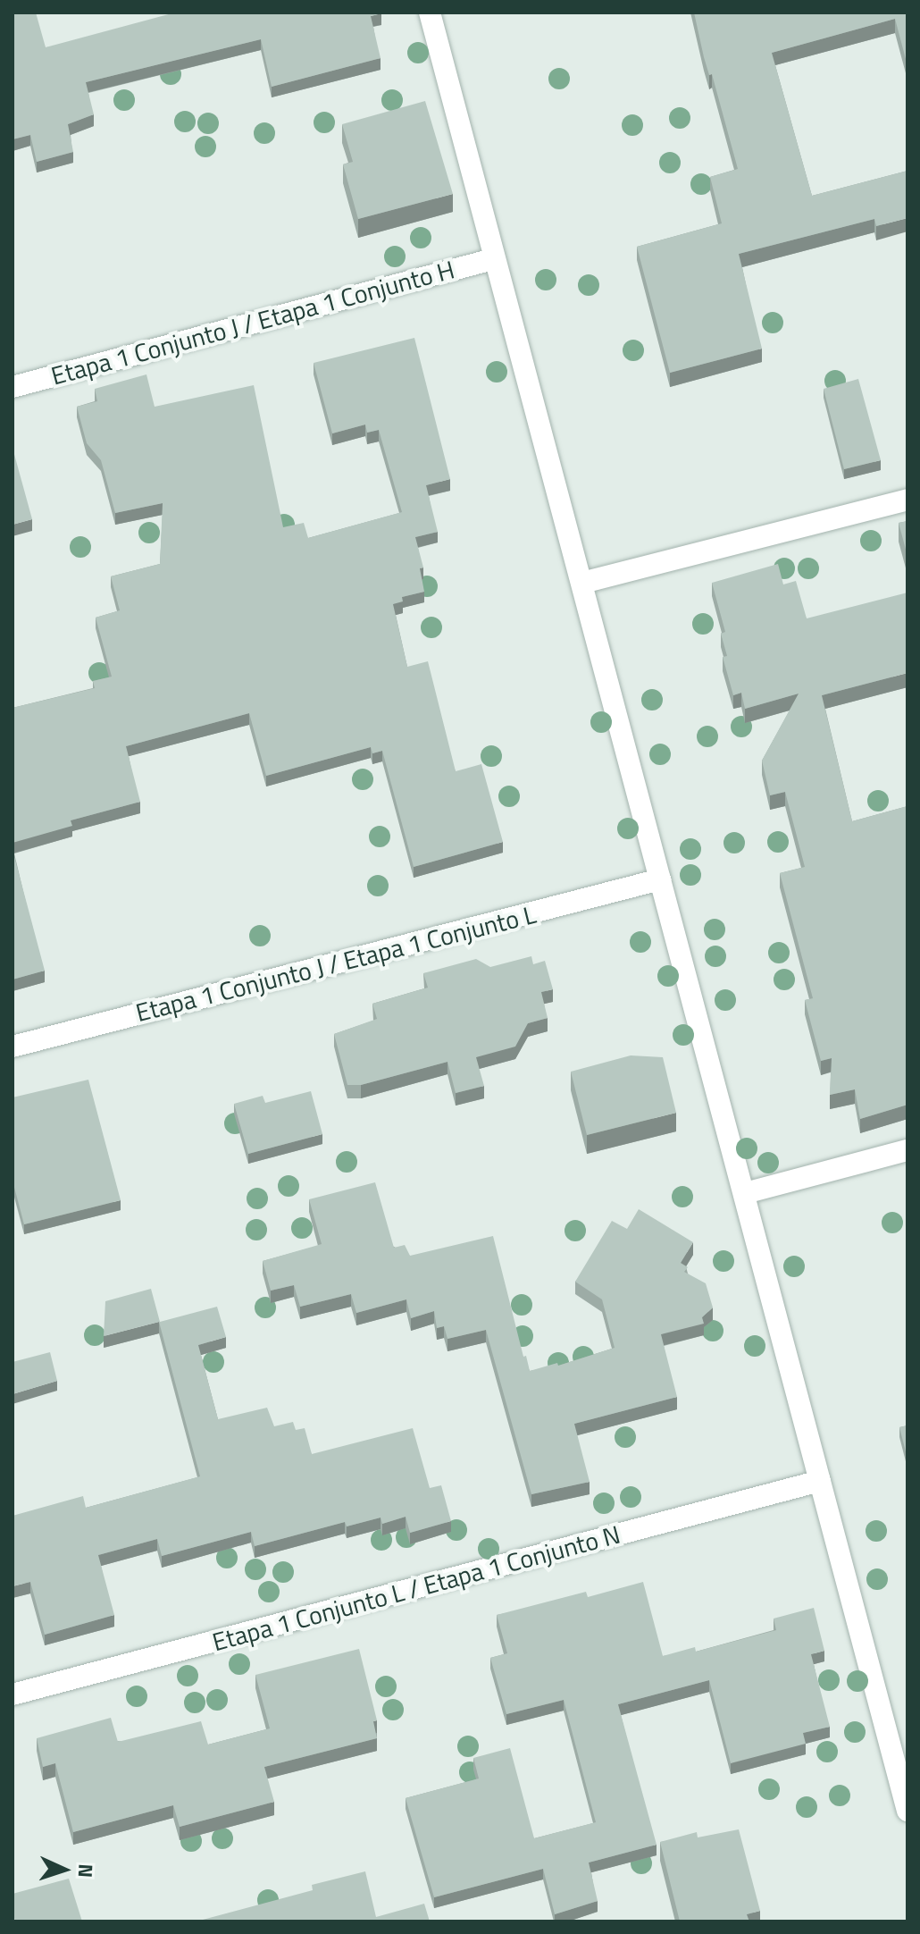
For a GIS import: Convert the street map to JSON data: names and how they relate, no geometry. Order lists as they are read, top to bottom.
{
  "streets": {
    "street": ["Etapa 1 Conjunto J / Etapa 1 Conjunto H", "Etapa 1 Conjunto J / Etapa 1 Conjunto L", "Etapa 1 Conjunto L / Etapa 1 Conjunto N"]
  },
  "north": "right"
}
